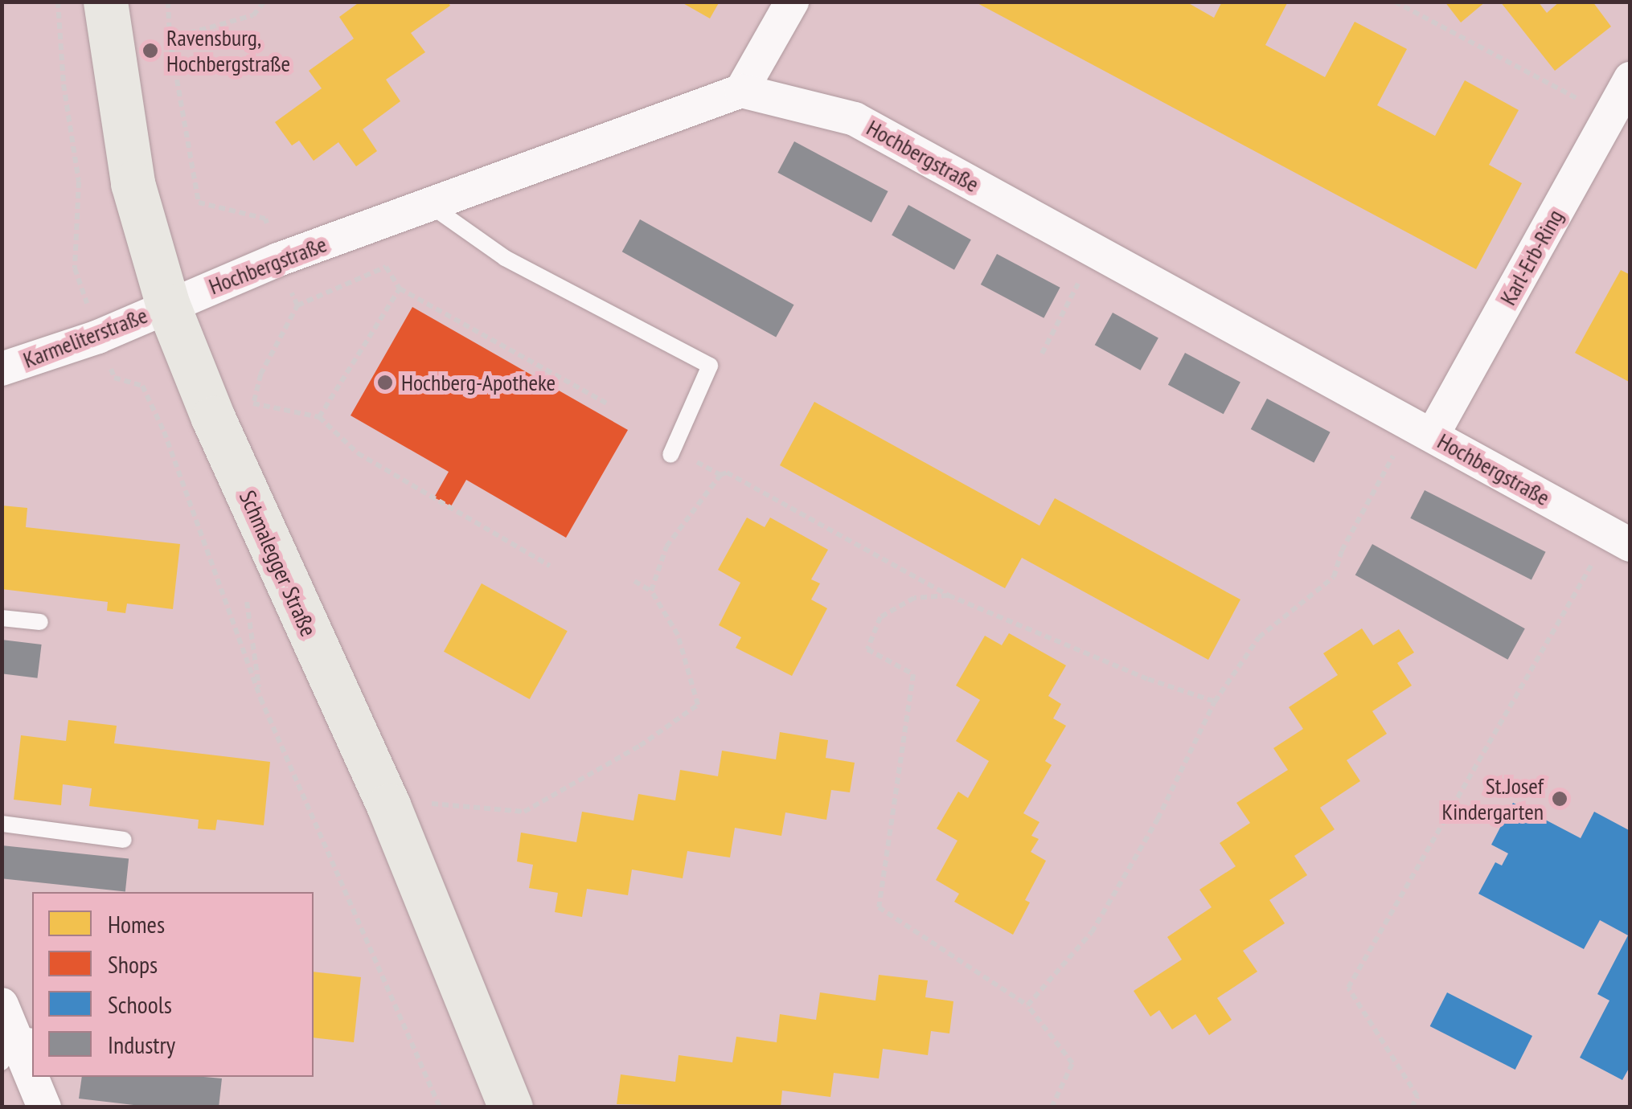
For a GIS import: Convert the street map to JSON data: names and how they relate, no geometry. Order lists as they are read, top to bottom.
{
  "streets": {
    "street": [
      "Hochbergstraße",
      "Karl-Erb-Ring",
      "Karmeliterstraße",
      "Schmalegger Straße"
    ]
  },
  "crossings": [
    ["Hochbergstraße", "Karl-Erb-Ring"],
    ["Hochbergstraße", "Karmeliterstraße"],
    ["Hochbergstraße", "Schmalegger Straße"],
    ["Karmeliterstraße", "Schmalegger Straße"]
  ],
  "places": ["Ravensburg, Hochbergstraße", "Hochberg-Apotheke", "St.Josef Kindergarten"],
  "legend": [
    "Homes",
    "Shops",
    "Schools",
    "Industry"
  ]
}
